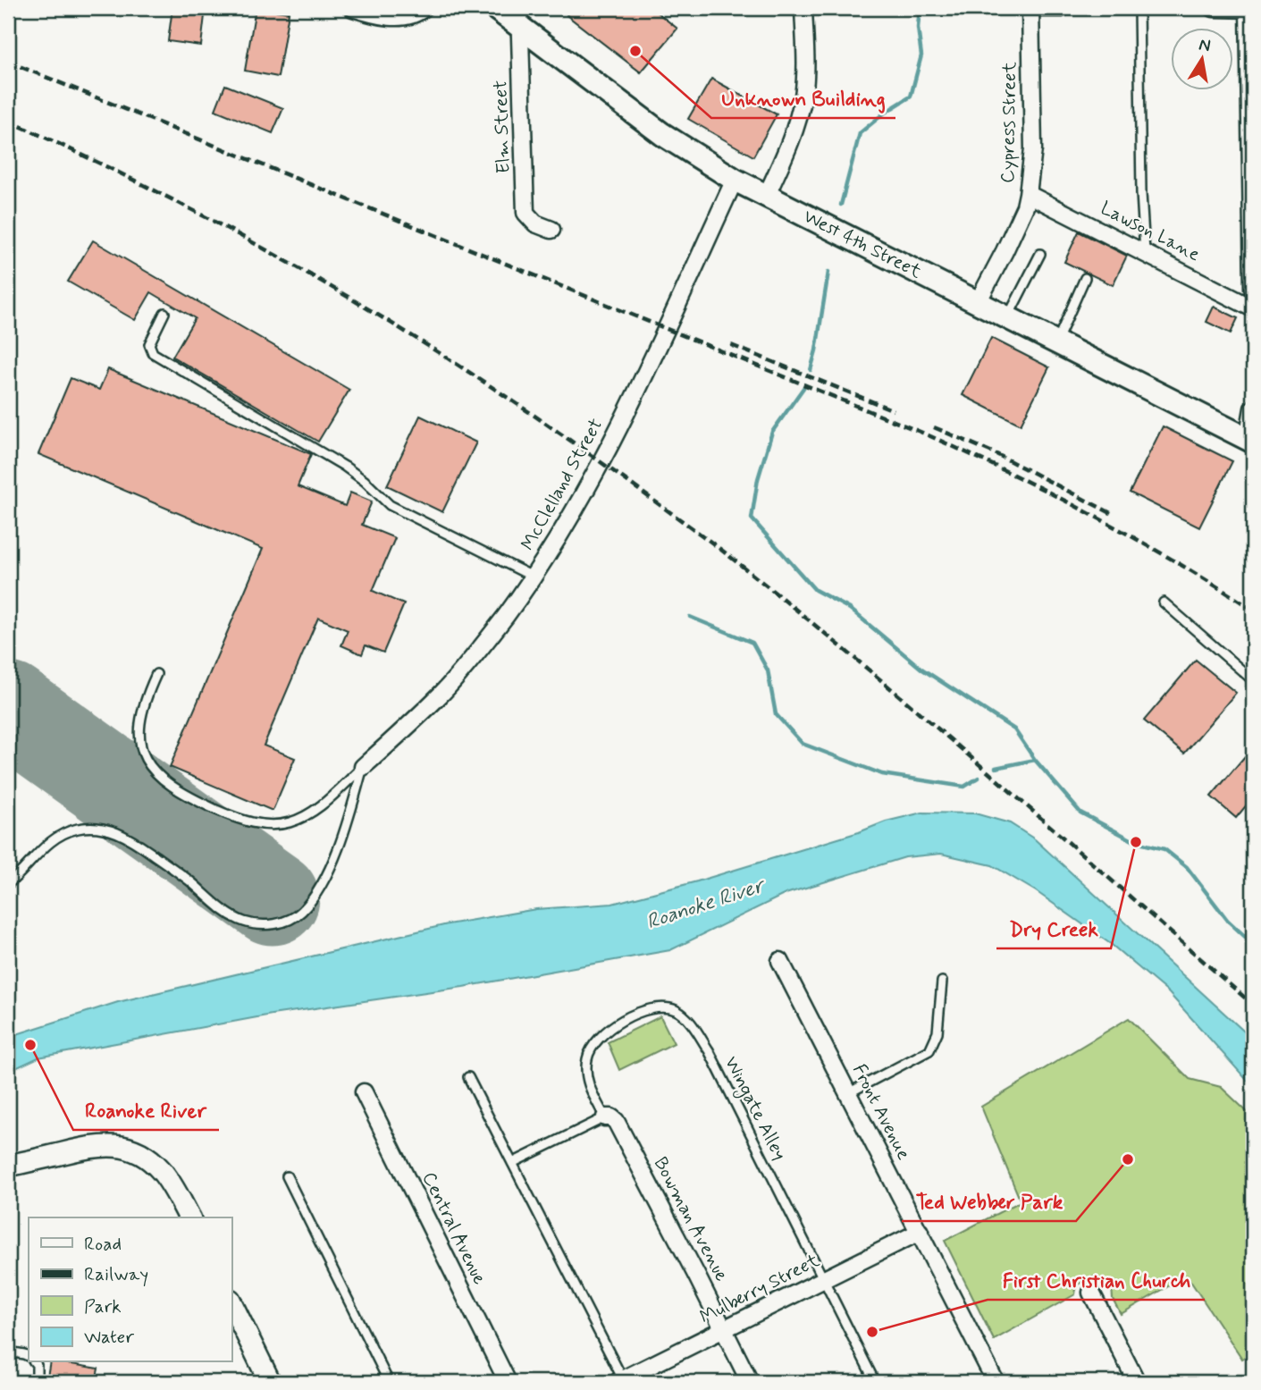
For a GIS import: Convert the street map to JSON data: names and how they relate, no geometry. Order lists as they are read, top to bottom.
{
  "streets": {
    "main road": ["West 4th Street"],
    "street": [
      "Cypress Street",
      "Elm Street",
      "Lawson Lane",
      "McClelland Street",
      "Front Avenue",
      "Bowman Avenue",
      "Central Avenue",
      "Mulberry Street"
    ],
    "lane": ["Wingate Alley"]
  },
  "crossings": [
    ["Cypress Street", "Lawson Lane"],
    ["Cypress Street", "West 4th Street"],
    ["Elm Street", "West 4th Street"],
    ["West 4th Street", "McClelland Street"],
    ["Wingate Alley", "Bowman Avenue"],
    ["Wingate Alley", "Mulberry Street"],
    ["Front Avenue", "Mulberry Street"],
    ["Bowman Avenue", "Mulberry Street"]
  ],
  "water": ["Roanoke River"],
  "places": [
    "Unknown Building",
    "Dry Creek",
    "Roanoke River",
    "Ted Webber Park",
    "First Christian Church"
  ],
  "legend": [
    "Road",
    "Railway",
    "Park",
    "Water"
  ],
  "north": "top"
}
